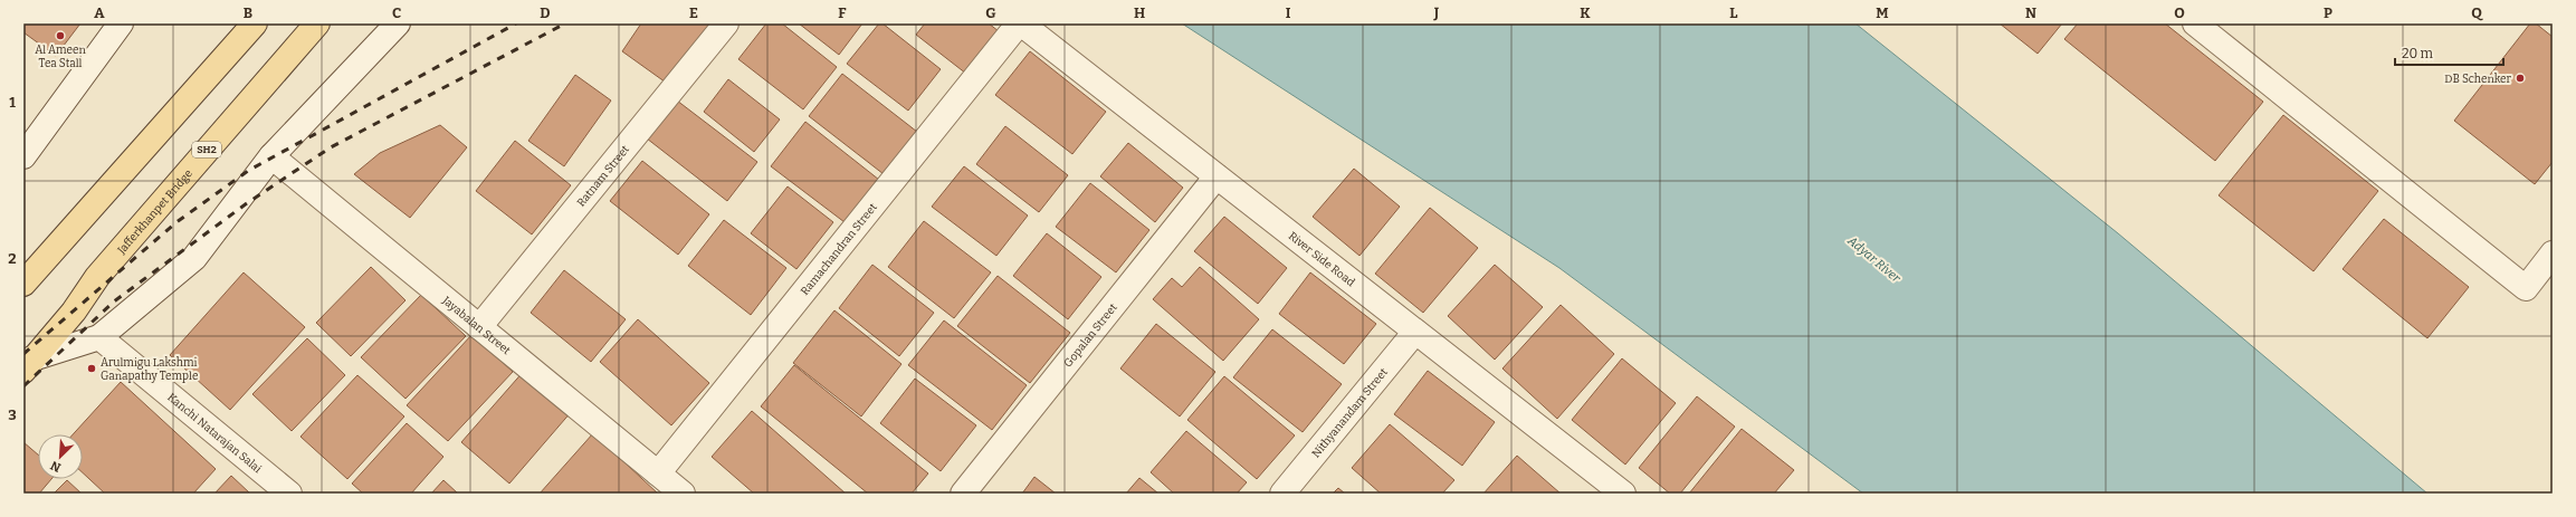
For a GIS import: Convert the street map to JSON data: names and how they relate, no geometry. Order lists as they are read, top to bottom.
{
  "streets": {
    "main road": ["SH2", "Jafferkhanpet Bridge"],
    "street": [
      "Ratnam Street",
      "Ramachandran Street",
      "River Side Road",
      "Jayabalan Street",
      "Gopalan Street",
      "Nithyanandam Street",
      "Kanchi Natarajan Salai"
    ]
  },
  "crossings": [
    ["Ratnam Street", "Jayabalan Street"],
    ["Ramachandran Street", "River Side Road"],
    ["Ramachandran Street", "Jayabalan Street"],
    ["River Side Road", "Gopalan Street"],
    ["River Side Road", "Nithyanandam Street"]
  ],
  "water": ["Adyar River"],
  "places": ["Al Ameen Tea Stall", "DB Schenker", "Arulmigu Lakshmi Ganapathy Temple"],
  "scale_bar": "20 m",
  "north": "bottom left",
  "grid": {
    "columns": [
      "A",
      "B",
      "C",
      "D",
      "E",
      "F",
      "G",
      "H",
      "I",
      "J",
      "K",
      "L",
      "M",
      "N",
      "O",
      "P",
      "Q"
    ],
    "rows": ["1", "2", "3"]
  }
}
